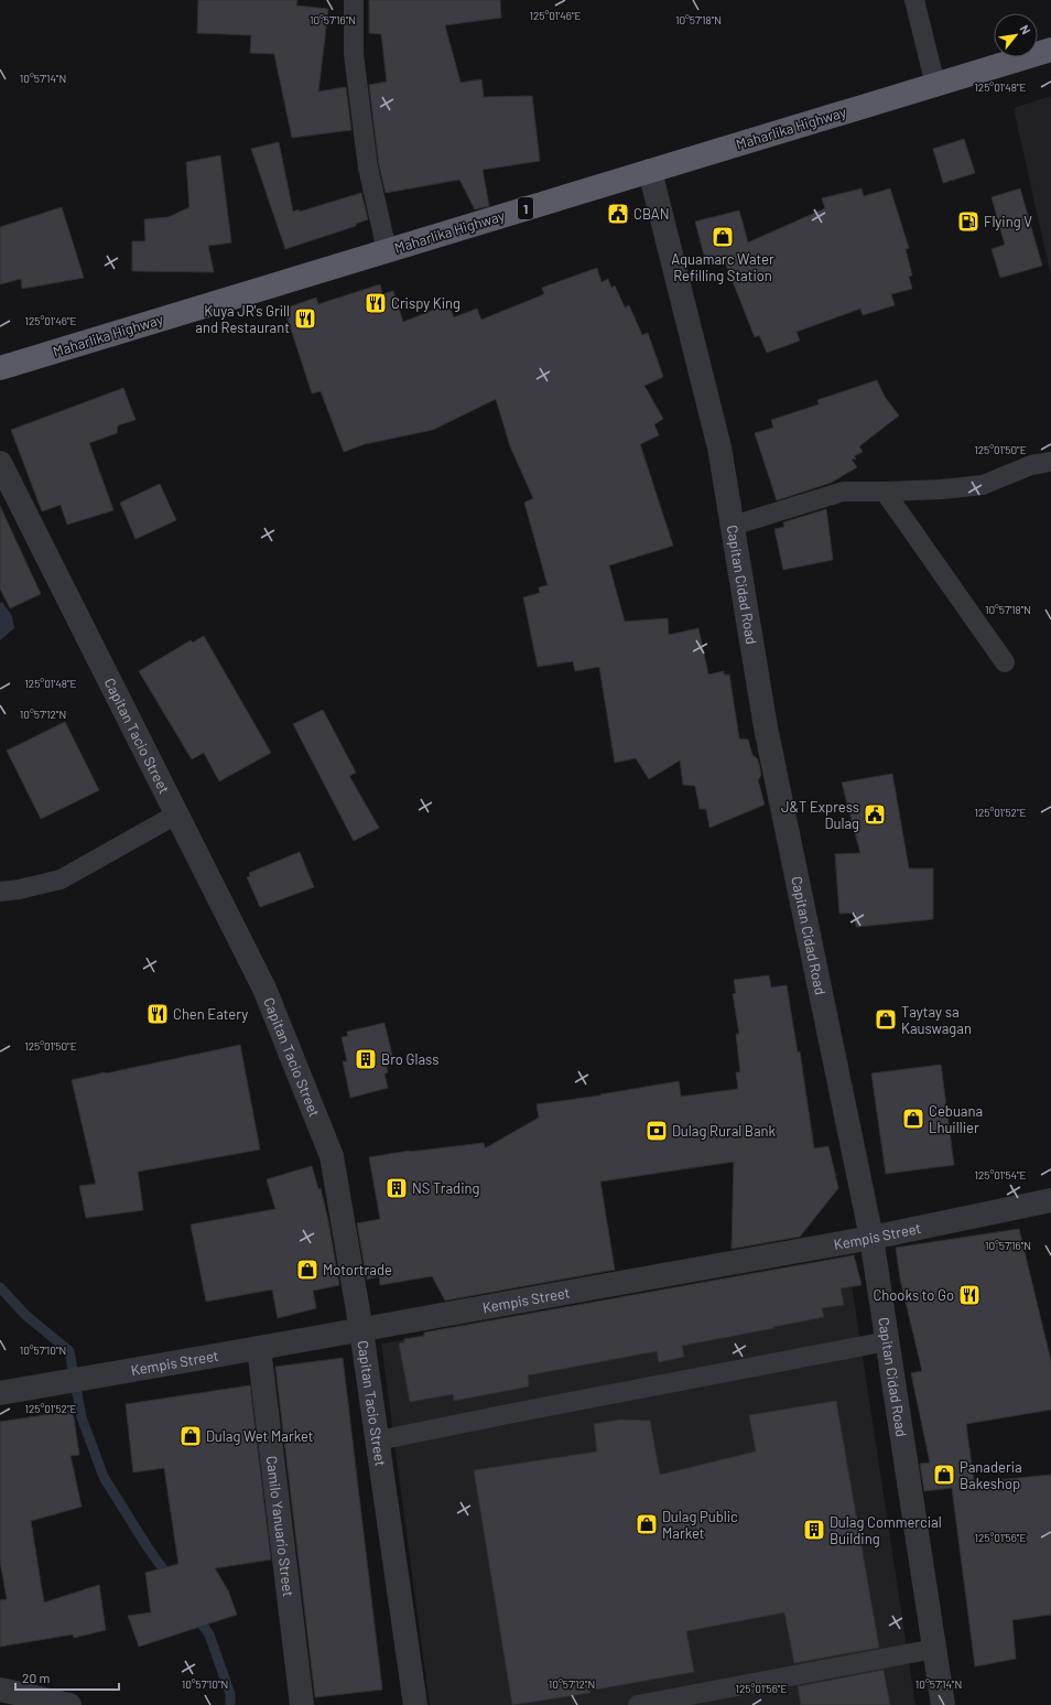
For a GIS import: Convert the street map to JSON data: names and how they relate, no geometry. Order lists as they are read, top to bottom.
{
  "streets": {
    "highway": ["Maharlika Highway", "1"],
    "street": [
      "Capitan Cidad Road",
      "Capitan Tacio Street",
      "Kempis Street",
      "Camilo Yanuario Street"
    ]
  },
  "crossings": [
    ["Maharlika Highway", "Capitan Cidad Road"],
    ["Capitan Cidad Road", "Kempis Street"],
    ["Capitan Tacio Street", "Kempis Street"],
    ["Kempis Street", "Camilo Yanuario Street"]
  ],
  "places": {
    "public building": ["CBAN", "J&T Express Dulag"],
    "fuel station": ["Flying V"],
    "shop": [
      "Aquamarc Water Refilling Station",
      "Taytay sa Kauswagan",
      "Cebuana Lhuillier",
      "Motortrade",
      "Dulag Wet Market",
      "Panaderia Bakeshop",
      "Dulag Public Market"
    ],
    "restaurant": [
      "Crispy King",
      "Kuya JR's Grill and Restaurant",
      "Chen Eatery",
      "Chooks to Go"
    ],
    "building": ["Bro Glass", "NS Trading", "Dulag Commercial Building"],
    "bank": ["Dulag Rural Bank"]
  },
  "scale_bar": "20 m",
  "north": "top right",
  "coordinates": [
    "125°01'46\"E",
    "10°57'16\"N",
    "10°57'18\"N",
    "10°57'14\"N",
    "125°01'48\"E",
    "125°01'50\"E",
    "10°57'12\"N",
    "125°01'52\"E",
    "125°01'54\"E",
    "10°57'10\"N",
    "125°01'56\"E"
  ]
}
